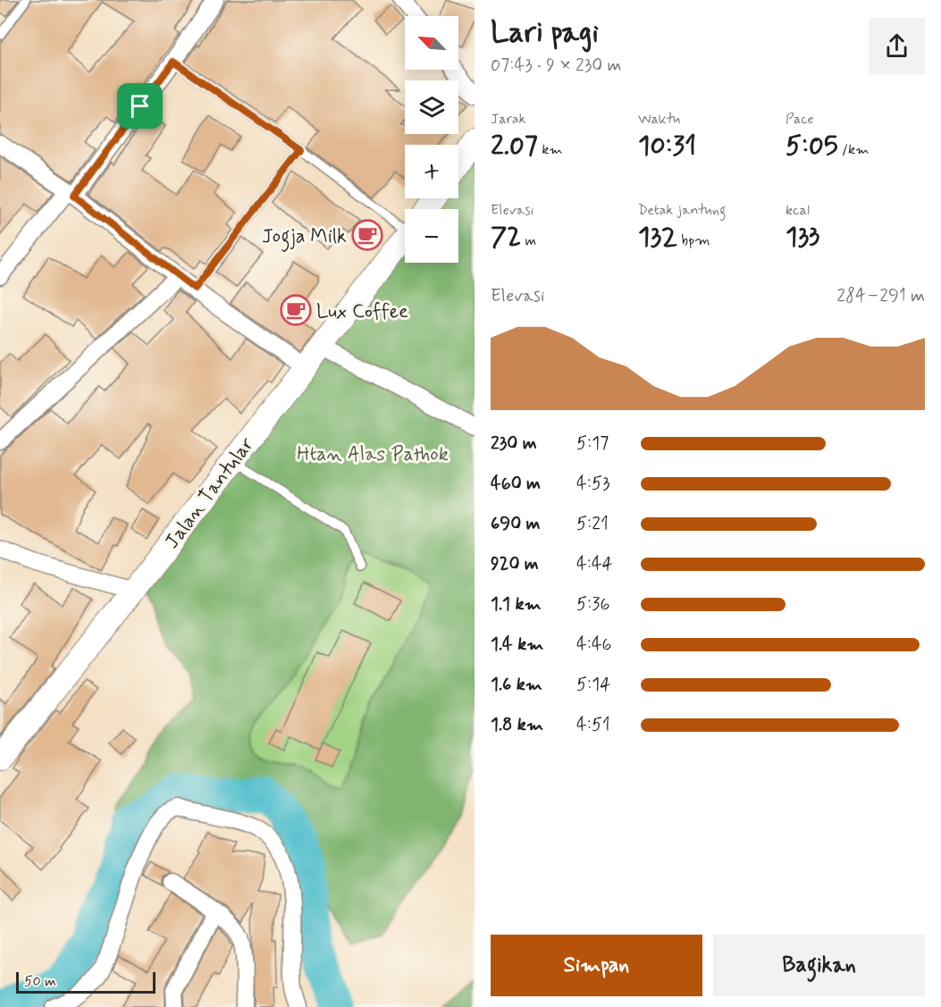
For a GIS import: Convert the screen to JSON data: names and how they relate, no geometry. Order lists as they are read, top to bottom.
{
  "streets": {
    "street": ["Jalan Tantular"]
  },
  "parks": ["Htan Alas Pathok"],
  "places": {
    "cafe": ["Jogja Milk", "Lux Coffee"]
  },
  "scale_bar": "50 m",
  "north": "top left",
  "page": {
    "heading": ["Lari pagi", "07:43 · 9 × 230 m"],
    "map_buttons": ["+", "−"],
    "stats": [
      ["Jarak", "2.07 km"],
      ["Waktu", "10:31"],
      ["Pace", "5:05 /km"],
      ["Elevasi", "72 m"],
      ["Detak jantung", "132 bpm"],
      ["kcal", "133"]
    ],
    "chart": ["Elevasi", "284–291 m"],
    "list": [
      {
        "name": "230 m",
        "note": "5:17"
      },
      {
        "name": "460 m",
        "note": "4:53"
      },
      {
        "name": "690 m",
        "note": "5:21"
      },
      {
        "name": "920 m",
        "note": "4:44"
      },
      {
        "name": "1.1 km",
        "note": "5:36"
      },
      {
        "name": "1.4 km",
        "note": "4:46"
      },
      {
        "name": "1.6 km",
        "note": "5:14"
      },
      {
        "name": "1.8 km",
        "note": "4:51"
      }
    ],
    "buttons": ["Simpan", "Bagikan"],
    "scale": "50 m"
  }
}
